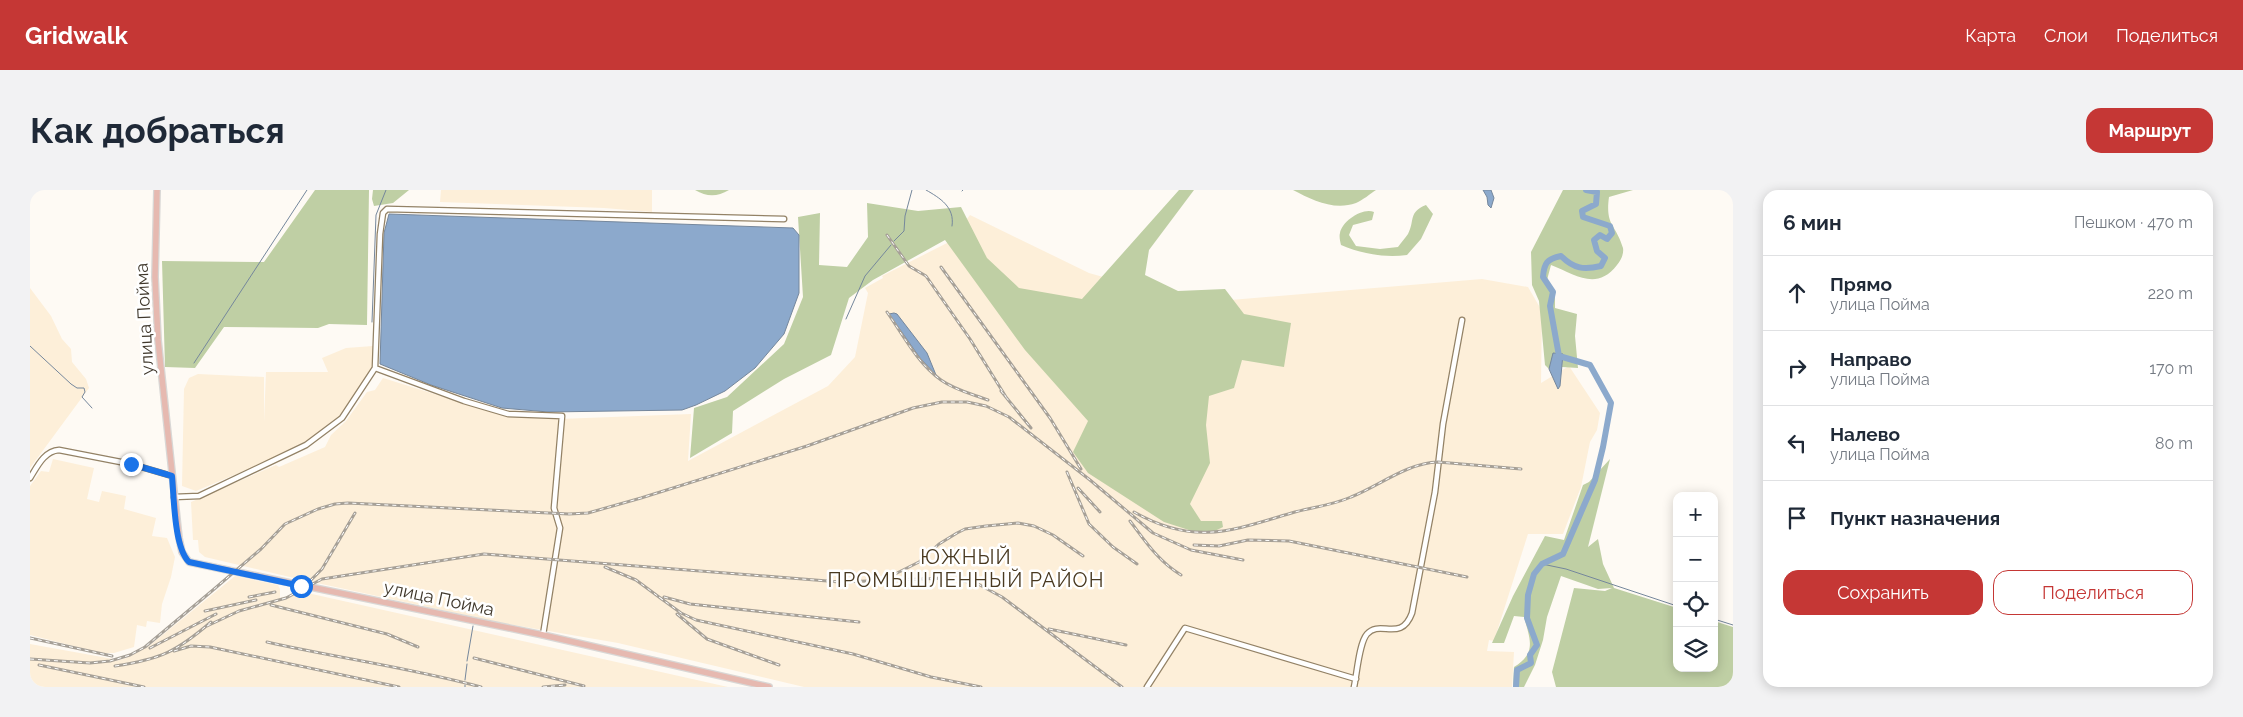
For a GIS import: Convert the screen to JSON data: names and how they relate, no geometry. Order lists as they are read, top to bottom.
{
  "streets": {
    "main road": ["улица Пойма"]
  },
  "districts": ["ЮЖНЫЙ ПРОМЫШЛЕННЫЙ РАЙОН"],
  "page": {
    "header": "Gridwalk",
    "nav": ["Карта", "Слои", "Поделиться"],
    "buttons": [
      "Маршрут",
      ["Сохранить", "Поделиться"]
    ],
    "title": "Как добраться",
    "heading": ["6 мин", "Пешком · 470 m"],
    "list": [
      ["Прямо", "улица Пойма", "220 m"],
      ["Направо", "улица Пойма", "170 m"],
      ["Налево", "улица Пойма", "80 m"],
      "Пункт назначения"
    ],
    "map_buttons": ["+", "−"]
  }
}
